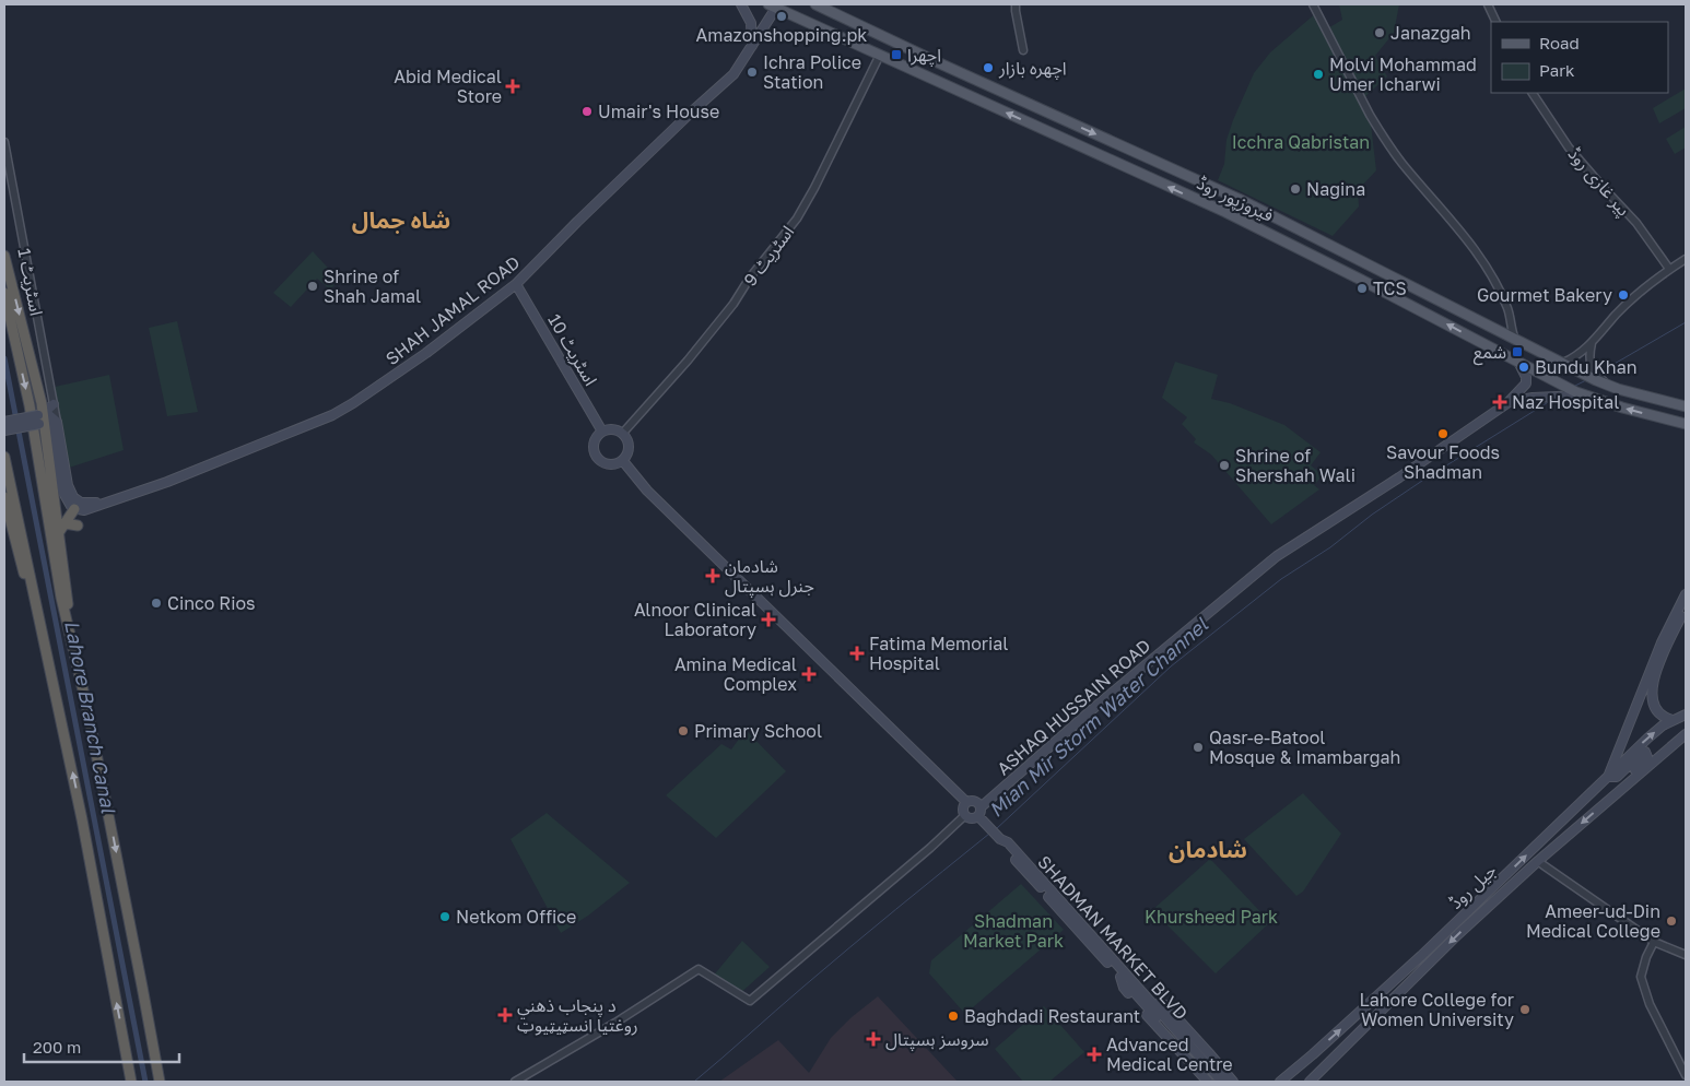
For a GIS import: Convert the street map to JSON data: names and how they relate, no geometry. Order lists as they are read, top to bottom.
{
  "streets": {
    "main road": [
      "فیروزپور روڈ",
      "SHAH JAMAL ROAD",
      "اسٹریٹ 10",
      "ASHAQ HUSSAIN ROAD",
      "جیل روڈ",
      "SHADMAN MARKET BLVD"
    ],
    "street": ["پیر غازی روڈ", "اسٹریٹ 9", "اسٹریٹ 1"]
  },
  "crossings": [
    ["فیروزپور روڈ", "اسٹریٹ 9"],
    ["فیروزپور روڈ", "SHAH JAMAL ROAD"],
    ["فیروزپور روڈ", "ASHAQ HUSSAIN ROAD"],
    ["اسٹریٹ 9", "اسٹریٹ 10"],
    ["SHAH JAMAL ROAD", "اسٹریٹ 10"],
    ["ASHAQ HUSSAIN ROAD", "SHADMAN MARKET BLVD"]
  ],
  "districts": ["شاہ جمال", "شادمان"],
  "water": ["Lahore Branch Canal", "Mian Mir Storm Water Channel"],
  "parks": ["Icchra Qabristan", "Khursheed Park", "Shadman Market Park"],
  "places": {
    "other": [
      "Amazonshopping.pk",
      "Janazgah",
      "اچھرہ بازار",
      "Ichra Police Station",
      "Molvi Mohammad Umer Icharwi",
      "Umair's House",
      "Nagina",
      "Shrine of Shah Jamal",
      "TCS",
      "Gourmet Bakery",
      "Bundu Khan",
      "Savour Foods Shadman",
      "Shrine of Shershah Wali",
      "Cinco Rios",
      "Primary School",
      "Qasr-e-Batool Mosque & Imambargah",
      "Netkom Office",
      "Ameer-ud-Din Medical College",
      "Lahore College for Women University",
      "Baghdadi Restaurant"
    ],
    "transit": ["اچھرا", "شمع"],
    "health": [
      "Abid Medical Store",
      "Naz Hospital",
      "شادمان جنرل ہسپتال",
      "Alnoor Clinical Laboratory",
      "Fatima Memorial Hospital",
      "Amina Medical Complex",
      "د پنجاب ذهني روغتیا انسټیټیوټ",
      "سروسز ہسپتال",
      "Advanced Medical Centre"
    ]
  },
  "legend": ["Road", "Park"],
  "scale_bar": "200 m"
}
